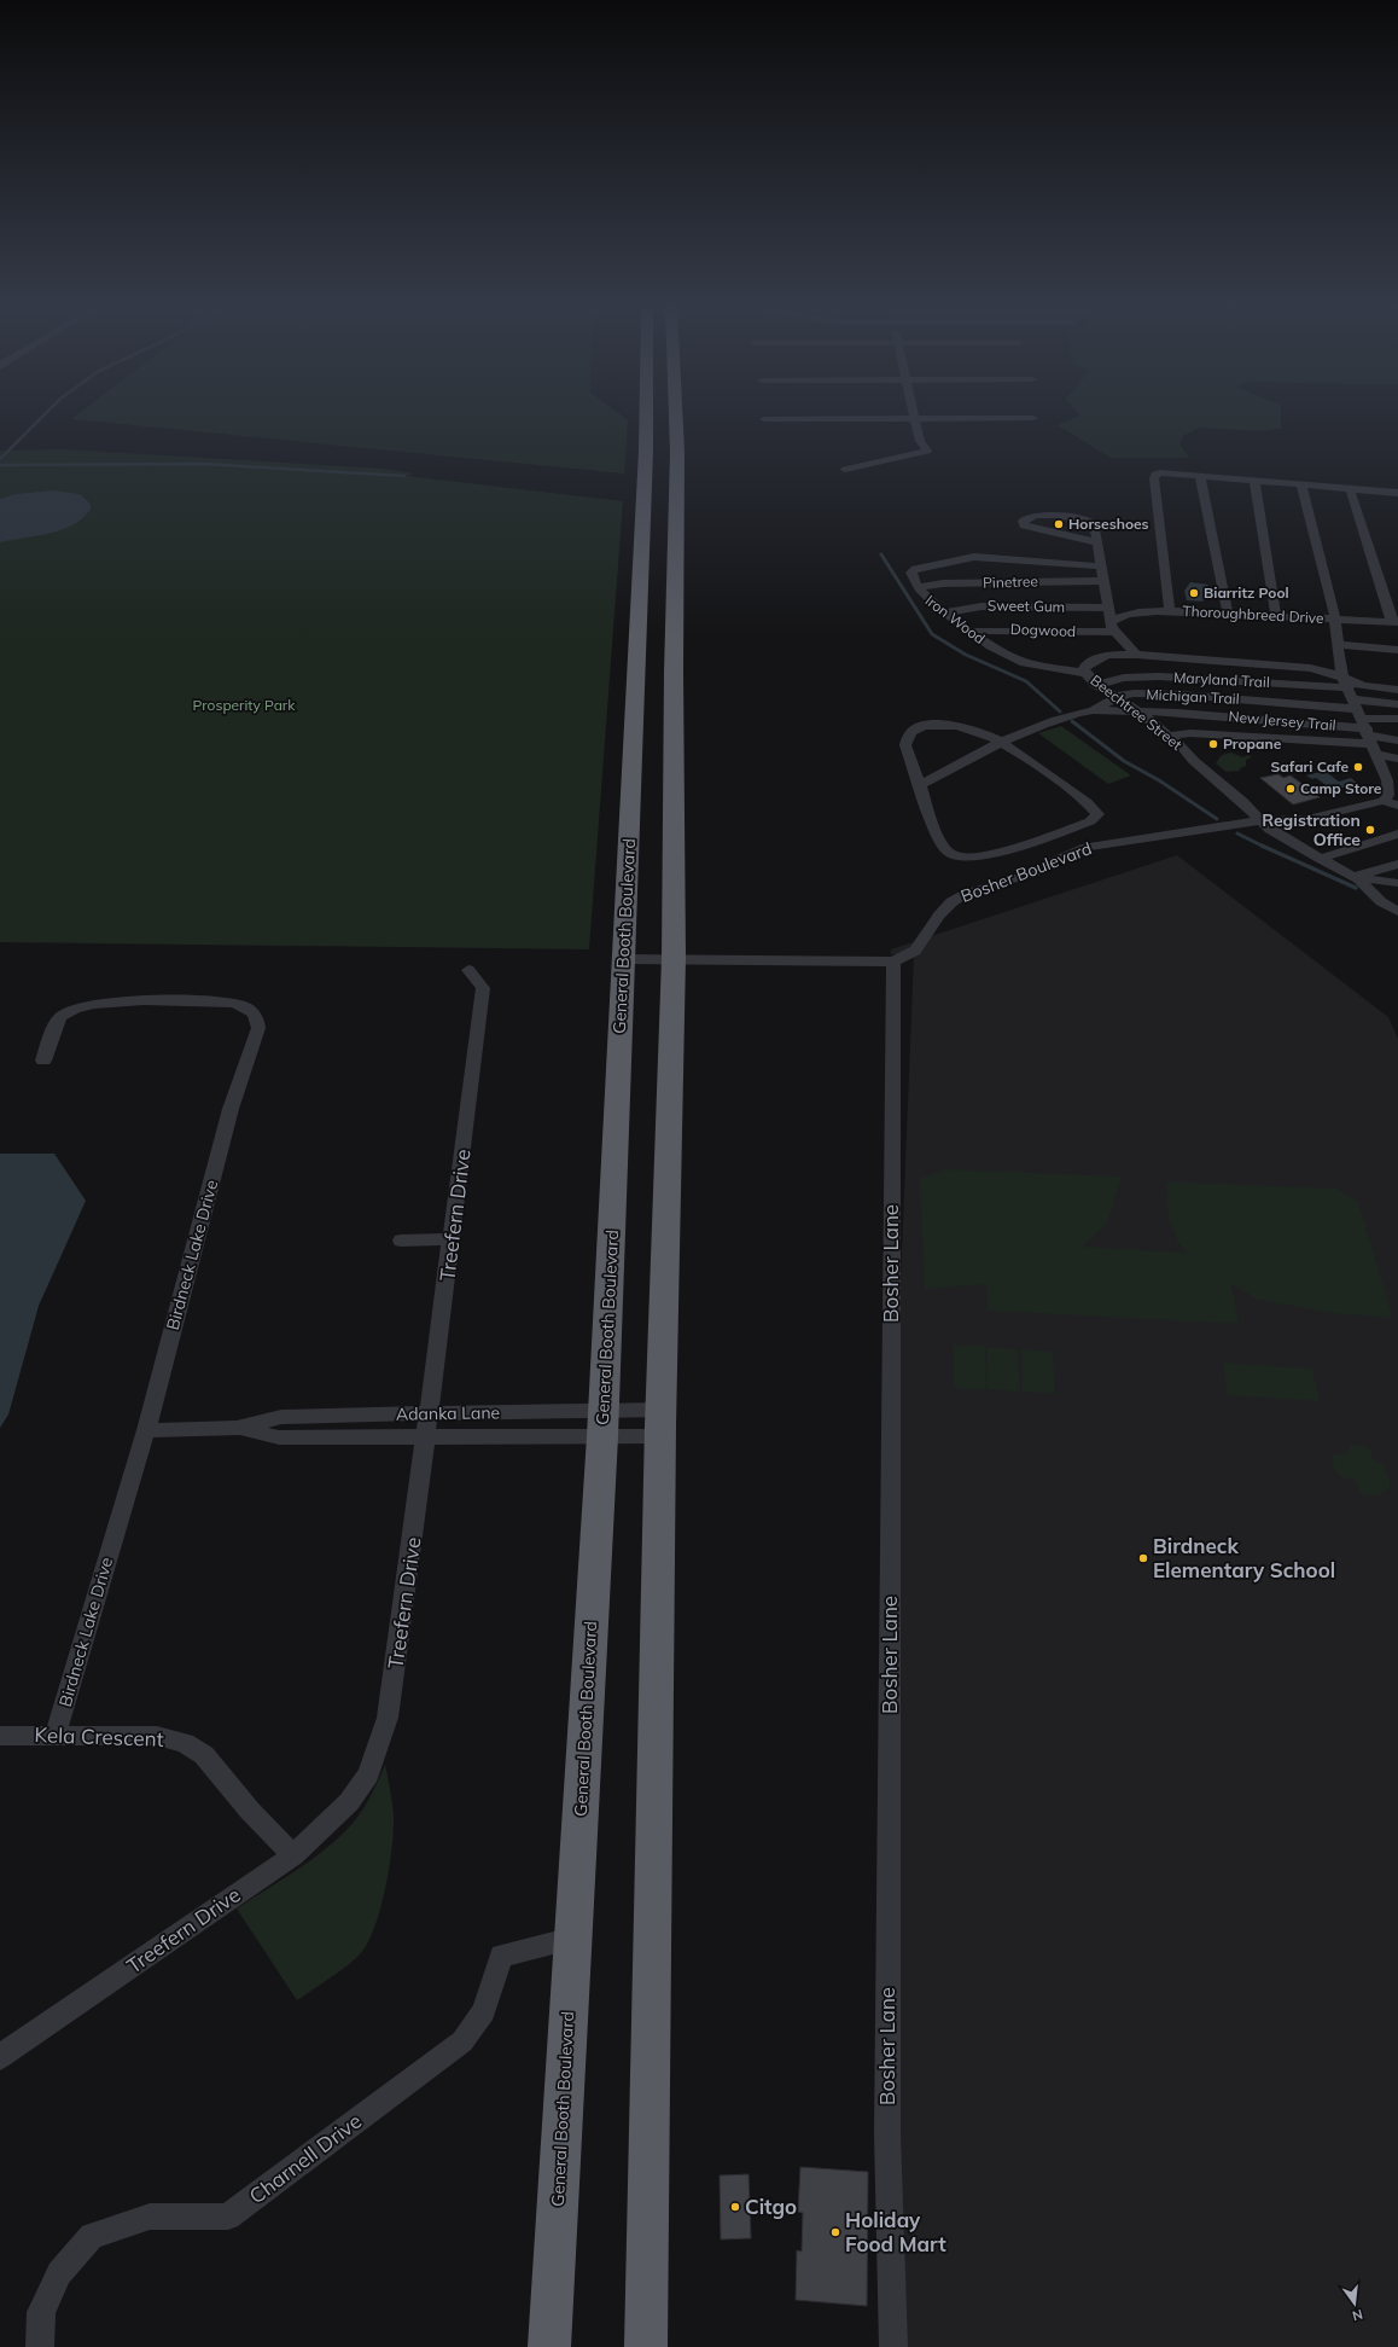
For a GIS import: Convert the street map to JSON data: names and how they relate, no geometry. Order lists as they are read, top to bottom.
{
  "streets": {
    "highway": ["General Booth Boulevard"],
    "street": [
      "Pinetree",
      "Sweet Gum",
      "Thoroughbreed Drive",
      "Iron Wood",
      "Dogwood",
      "Maryland Trail",
      "Michigan Trail",
      "Beechtree Street",
      "New Jersey Trail",
      "Bosher Boulevard",
      "Treefern Drive",
      "Birdneck Lake Drive",
      "Bosher Lane",
      "Adanka Lane",
      "Kela Crescent",
      "Charnell Drive"
    ]
  },
  "crossings": [
    ["Pinetree", "Iron Wood"],
    ["Sweet Gum", "Iron Wood"],
    ["Thoroughbreed Drive", "Dogwood"],
    ["Iron Wood", "Dogwood"],
    ["Iron Wood", "Beechtree Street"],
    ["Maryland Trail", "Beechtree Street"],
    ["Michigan Trail", "Beechtree Street"],
    ["Michigan Trail", "New Jersey Trail"],
    ["Beechtree Street", "New Jersey Trail"],
    ["Beechtree Street", "Bosher Boulevard"],
    ["Bosher Boulevard", "General Booth Boulevard"],
    ["Bosher Boulevard", "Bosher Lane"],
    ["General Booth Boulevard", "Adanka Lane"],
    ["General Booth Boulevard", "Charnell Drive"],
    ["Treefern Drive", "Adanka Lane"],
    ["Treefern Drive", "Kela Crescent"],
    ["Birdneck Lake Drive", "Adanka Lane"],
    ["Birdneck Lake Drive", "Kela Crescent"]
  ],
  "parks": ["Prosperity Park"],
  "places": [
    "Horseshoes",
    "Biarritz Pool",
    "Propane",
    "Safari Cafe",
    "Camp Store",
    "Registration Office",
    "Birdneck Elementary School",
    "Citgo",
    "Holiday Food Mart"
  ],
  "north": "bottom"
}
